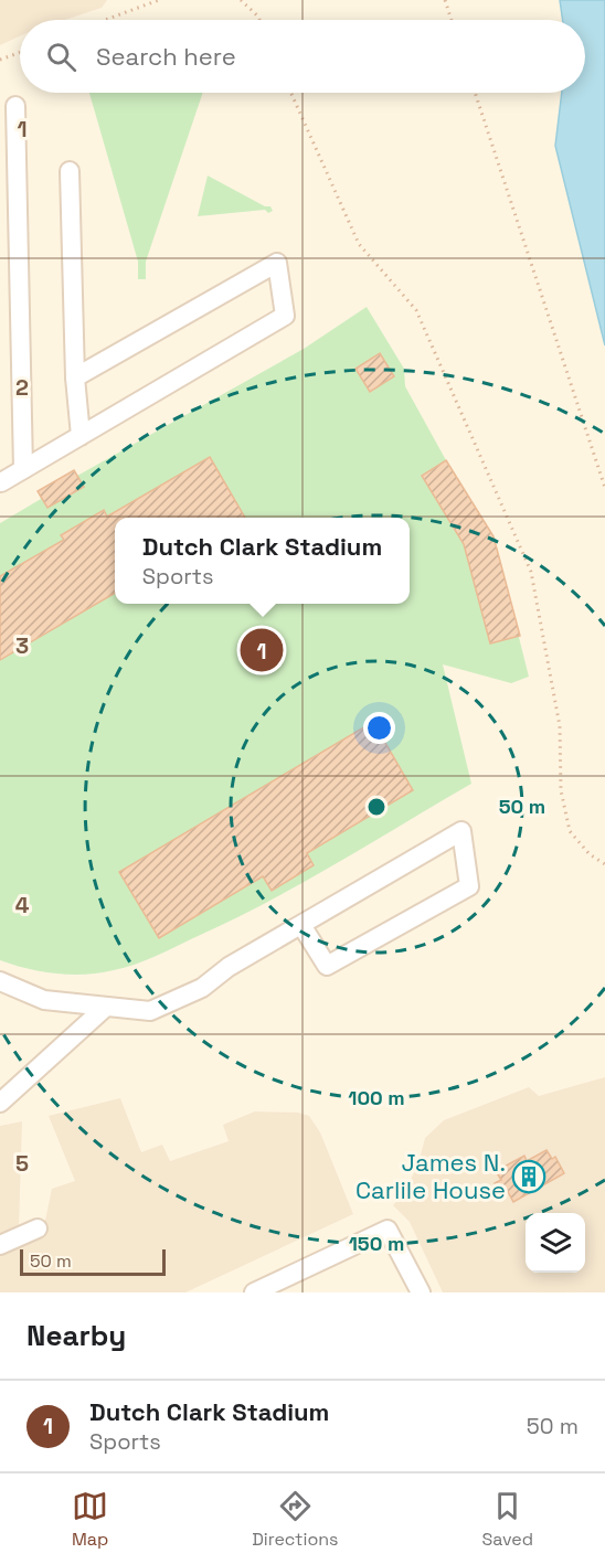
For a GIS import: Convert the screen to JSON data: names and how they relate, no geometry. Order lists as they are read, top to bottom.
{
  "places": {
    "building": ["James N. Carlile House"]
  },
  "scale_bar": "50 m",
  "page": {
    "search": "Search here",
    "popup": ["Dutch Clark Stadium", "Sports"],
    "pins": "1",
    "scale": "50 m",
    "heading": "Nearby",
    "list": [
      {
        "mark": "1",
        "name": "Dutch Clark Stadium",
        "note": "Sports",
        "value": "50 m"
      }
    ],
    "nav": ["Map", "Directions", "Saved"]
  },
  "grid": {
    "rows": [
      "1",
      "2",
      "3",
      "4",
      "5"
    ]
  },
  "rings": ["50 m", "100 m", "150 m"]
}
